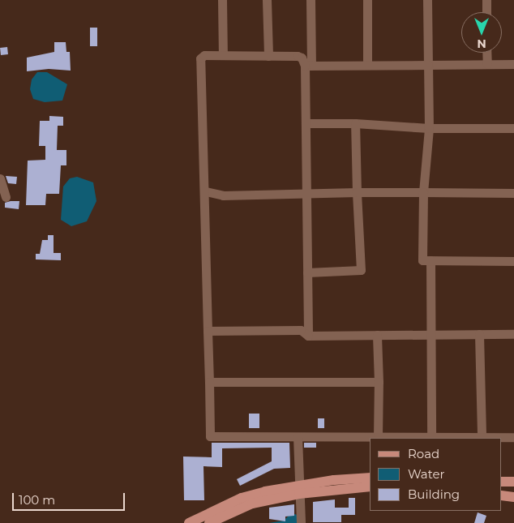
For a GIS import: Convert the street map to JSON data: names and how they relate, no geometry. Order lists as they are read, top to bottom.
{
  "legend": ["Road", "Water", "Building"],
  "scale_bar": "100 m",
  "north": "bottom"
}
